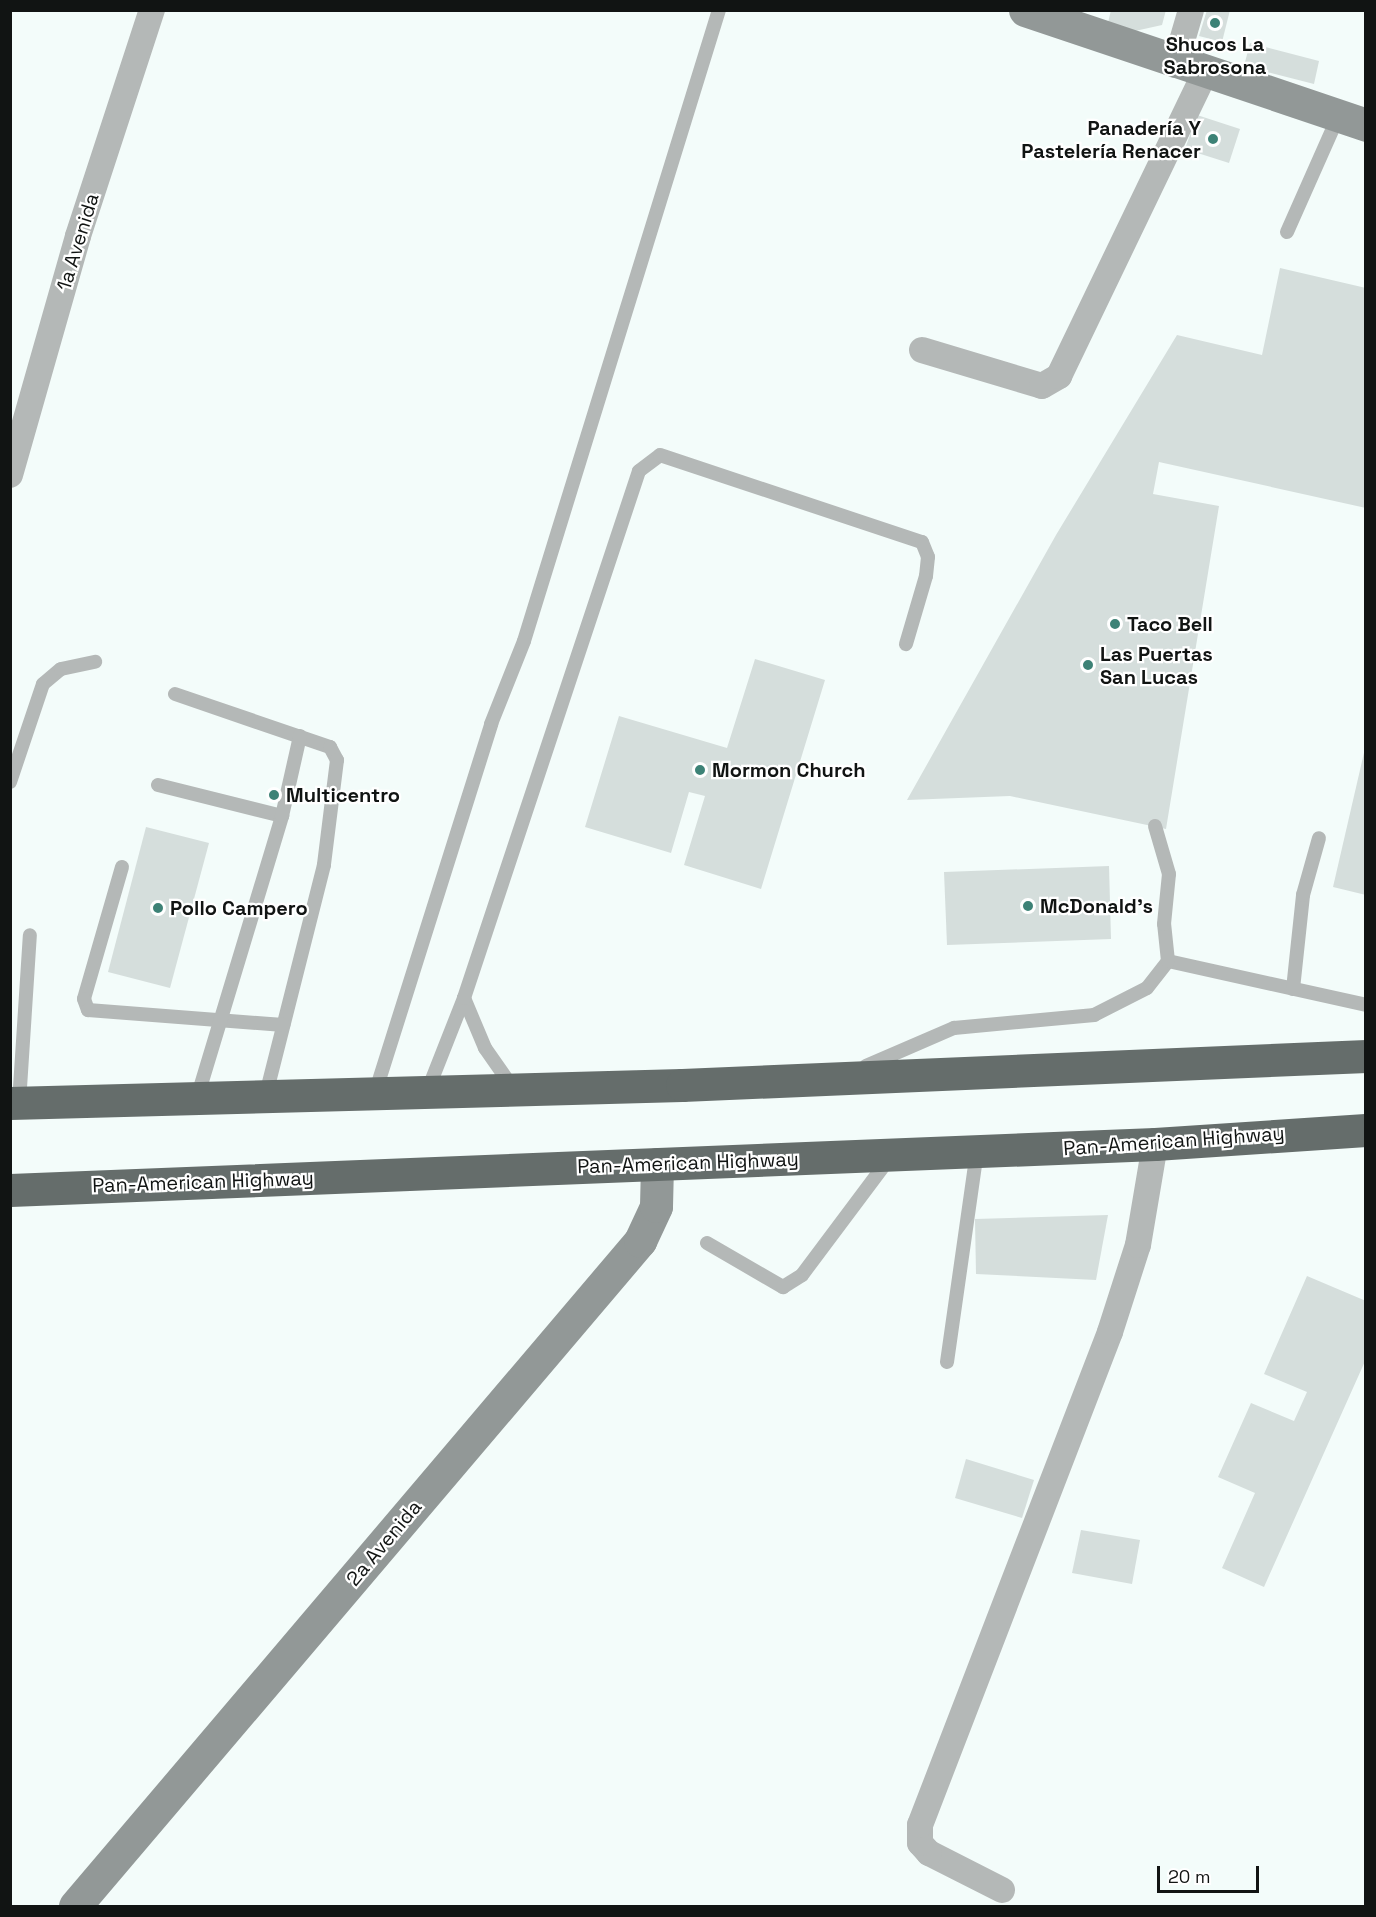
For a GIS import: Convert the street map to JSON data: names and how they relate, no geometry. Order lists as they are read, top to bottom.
{
  "streets": {
    "highway": ["Pan-American Highway"],
    "street": ["1a Avenida", "2a Avenida"]
  },
  "crossings": [
    ["Pan-American Highway", "2a Avenida"]
  ],
  "places": [
    "Shucos La Sabrosona",
    "Panadería Y Pastelería Renacer",
    "Taco Bell",
    "Las Puertas San Lucas",
    "Mormon Church",
    "Multicentro",
    "McDonald's",
    "Pollo Campero"
  ],
  "scale_bar": "20 m"
}
